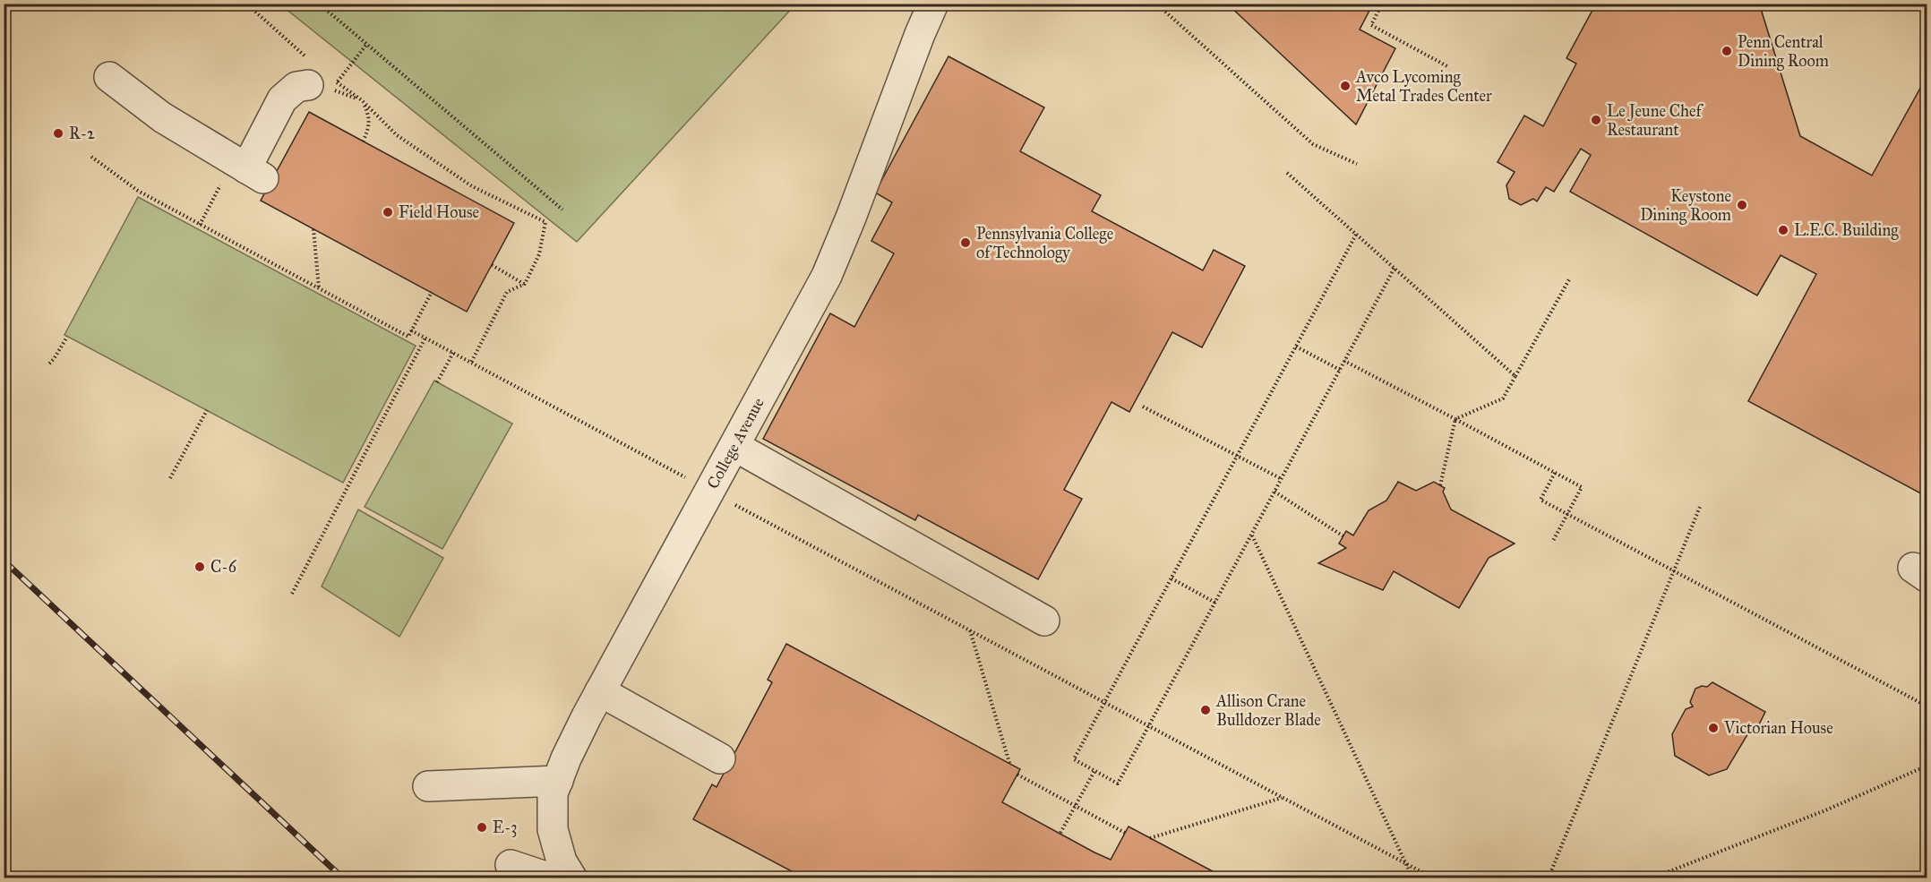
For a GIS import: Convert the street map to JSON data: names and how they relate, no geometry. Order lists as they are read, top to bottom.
{
  "streets": {
    "street": ["College Avenue"]
  },
  "places": [
    "Penn Central Dining Room",
    "Avco Lycoming Metal Trades Center",
    "Le Jeune Chef Restaurant",
    "R-2",
    "Keystone Dining Room",
    "Field House",
    "L.E.C. Building",
    "Pennsylvania College of Technology",
    "C-6",
    "Allison Crane Bulldozer Blade",
    "Victorian House",
    "E-3"
  ]
}
